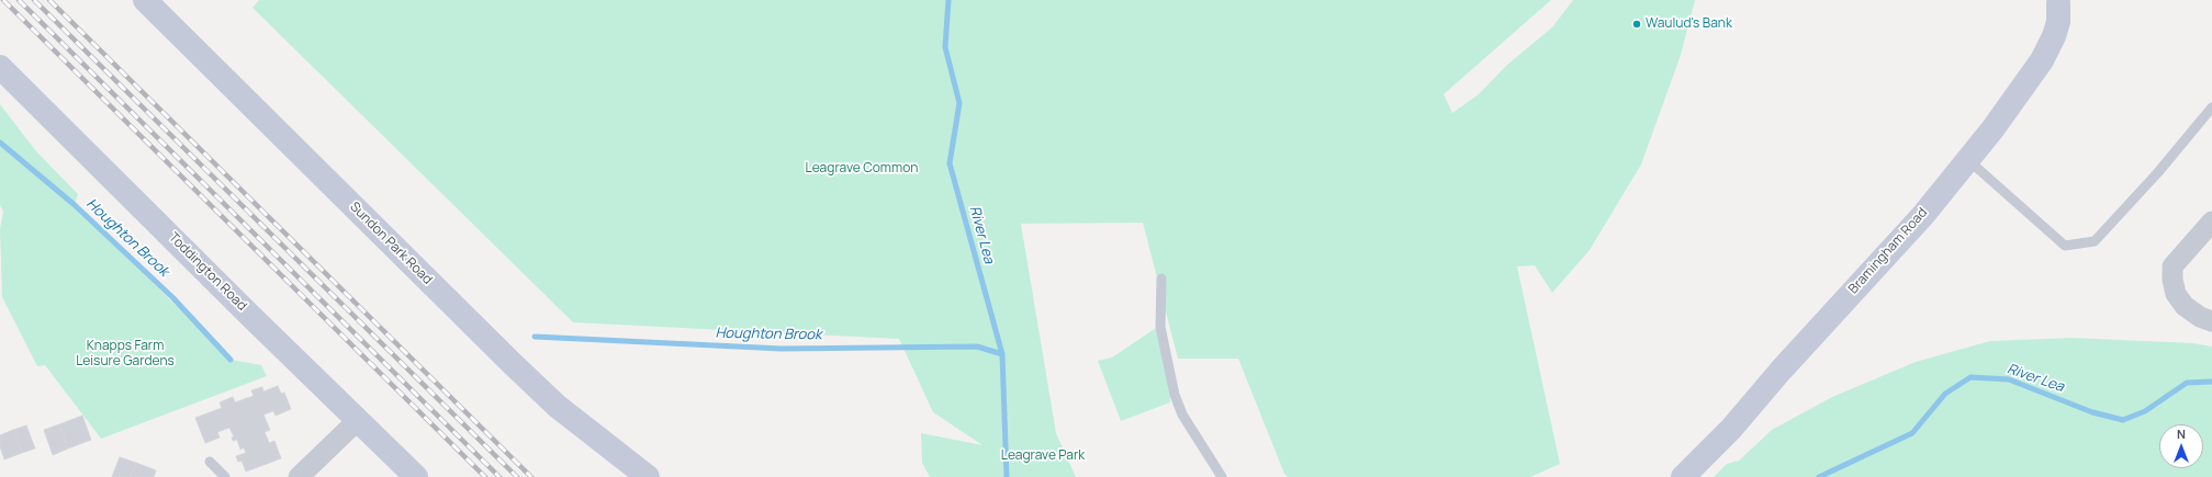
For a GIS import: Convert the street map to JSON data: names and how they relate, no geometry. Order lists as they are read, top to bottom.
{
  "streets": {
    "street": ["Sundon Park Road", "Bramingham Road", "Toddington Road"]
  },
  "water": ["River Lea", "Houghton Brook"],
  "parks": ["Leagrave Common", "Knapps Farm Leisure Gardens", "Leagrave Park"],
  "places": ["Waulud's Bank"],
  "north": "top"
}
